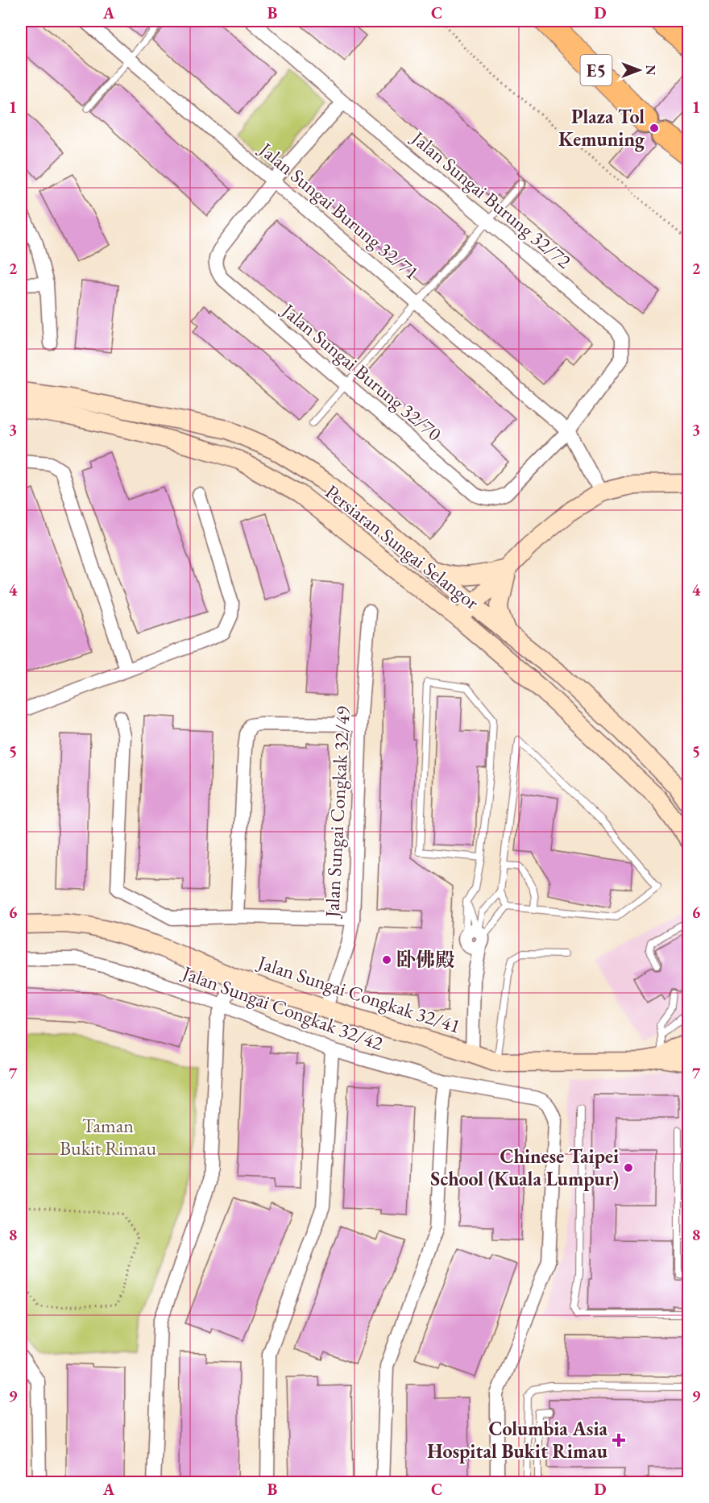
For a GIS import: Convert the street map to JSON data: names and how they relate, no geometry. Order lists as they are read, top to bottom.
{
  "streets": {
    "highway": ["E5"],
    "main road": ["Persiaran Sungai Selangor", "Jalan Sungai Congkak 32/41"],
    "street": [
      "Jalan Sungai Burung 32/72",
      "Jalan Sungai Burung 32/71",
      "Jalan Sungai Burung 32/70",
      "Jalan Sungai Congkak 32/49",
      "Jalan Sungai Congkak 32/42"
    ]
  },
  "crossings": [
    ["Jalan Sungai Burung 32/72", "Jalan Sungai Burung 32/71"],
    ["Jalan Sungai Burung 32/72", "Jalan Sungai Burung 32/70"],
    ["Jalan Sungai Burung 32/71", "Jalan Sungai Burung 32/70"],
    ["Jalan Sungai Congkak 32/49", "Jalan Sungai Congkak 32/41"]
  ],
  "parks": ["Taman Bukit Rimau"],
  "places": {
    "other": ["Plaza Tol Kemuning", "卧佛殿", "Chinese Taipei School (Kuala Lumpur)"],
    "health": ["Columbia Asia Hospital Bukit Rimau"]
  },
  "north": "right",
  "grid": {
    "columns": [
      "A",
      "B",
      "C",
      "D"
    ],
    "rows": [
      "1",
      "2",
      "3",
      "4",
      "5",
      "6",
      "7",
      "8",
      "9"
    ]
  }
}
